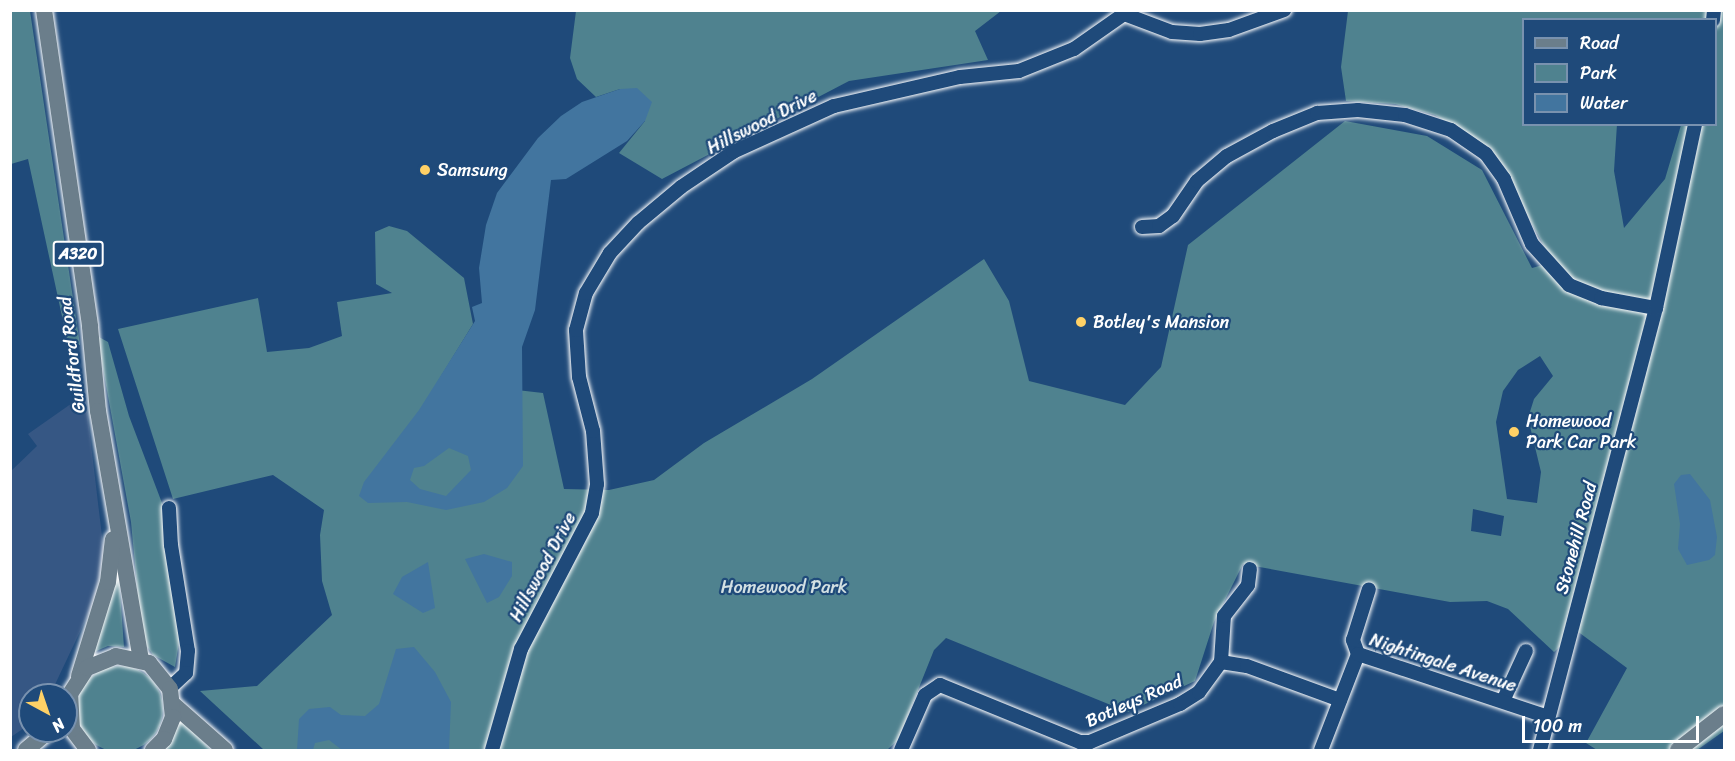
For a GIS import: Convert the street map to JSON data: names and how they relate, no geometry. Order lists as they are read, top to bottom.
{
  "streets": {
    "main road": ["A320", "Guildford Road"],
    "street": [
      "Hillswood Drive",
      "Stonehill Road",
      "Nightingale Avenue",
      "Botleys Road"
    ]
  },
  "crossings": [
    ["A320", "Guildford Road"],
    ["Stonehill Road", "Nightingale Avenue"]
  ],
  "parks": ["Homewood Park"],
  "places": ["Samsung", "Botley's Mansion", "Homewood Park Car Park"],
  "legend": ["Road", "Park", "Water"],
  "scale_bar": "100 m",
  "north": "bottom right"
}
